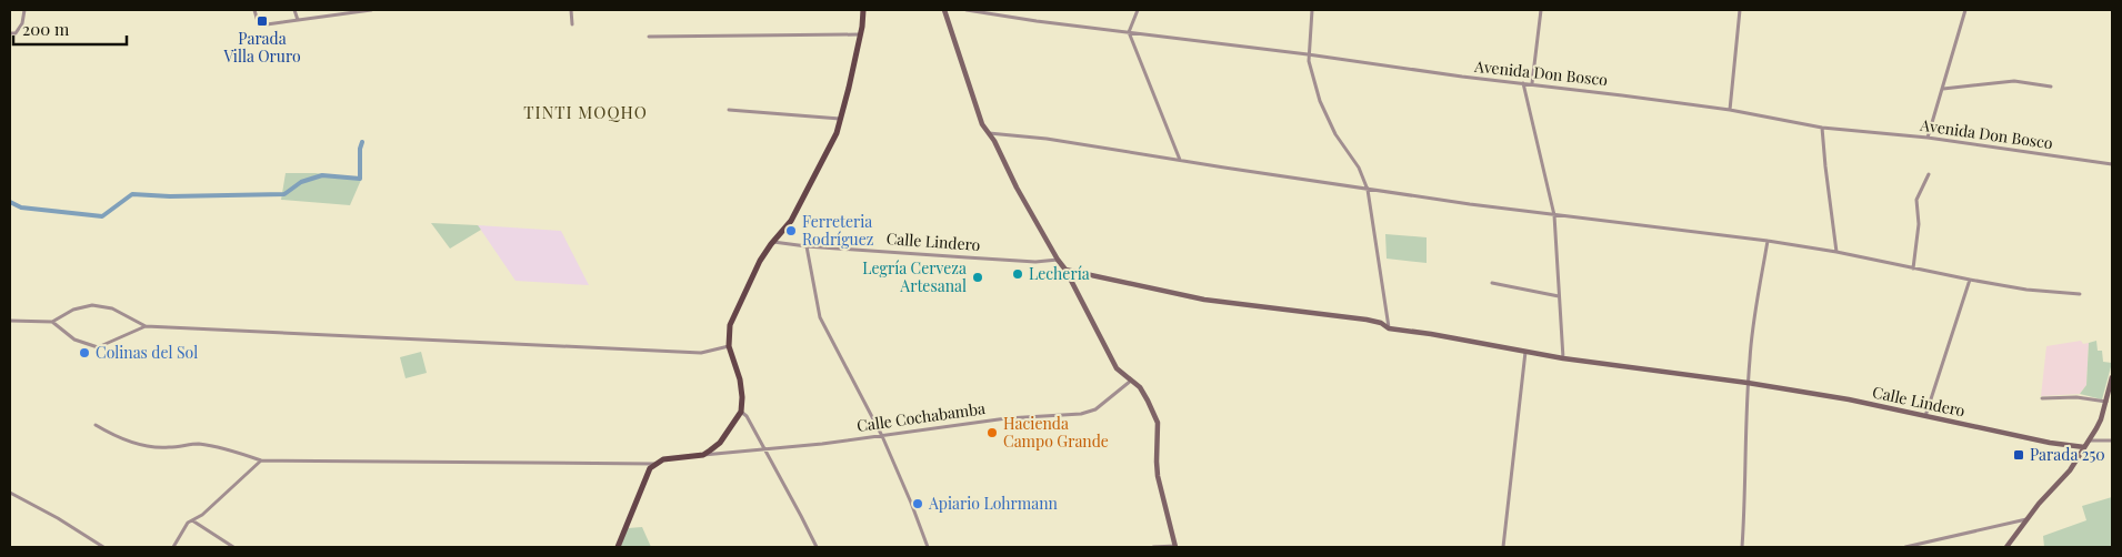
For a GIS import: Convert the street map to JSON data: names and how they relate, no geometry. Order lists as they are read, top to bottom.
{
  "streets": {
    "street": ["Avenida Don Bosco", "Calle Lindero", "Calle Cochabamba"]
  },
  "districts": ["TINTI MOQHO"],
  "places": {
    "transit": ["Parada Villa Oruro", "Parada 250"],
    "other": [
      "Ferreteria Rodríguez",
      "Lechería",
      "Legría Cerveza Artesanal",
      "Colinas del Sol",
      "Hacienda Campo Grande",
      "Apiario Lohrmann"
    ]
  },
  "scale_bar": "200 m"
}
